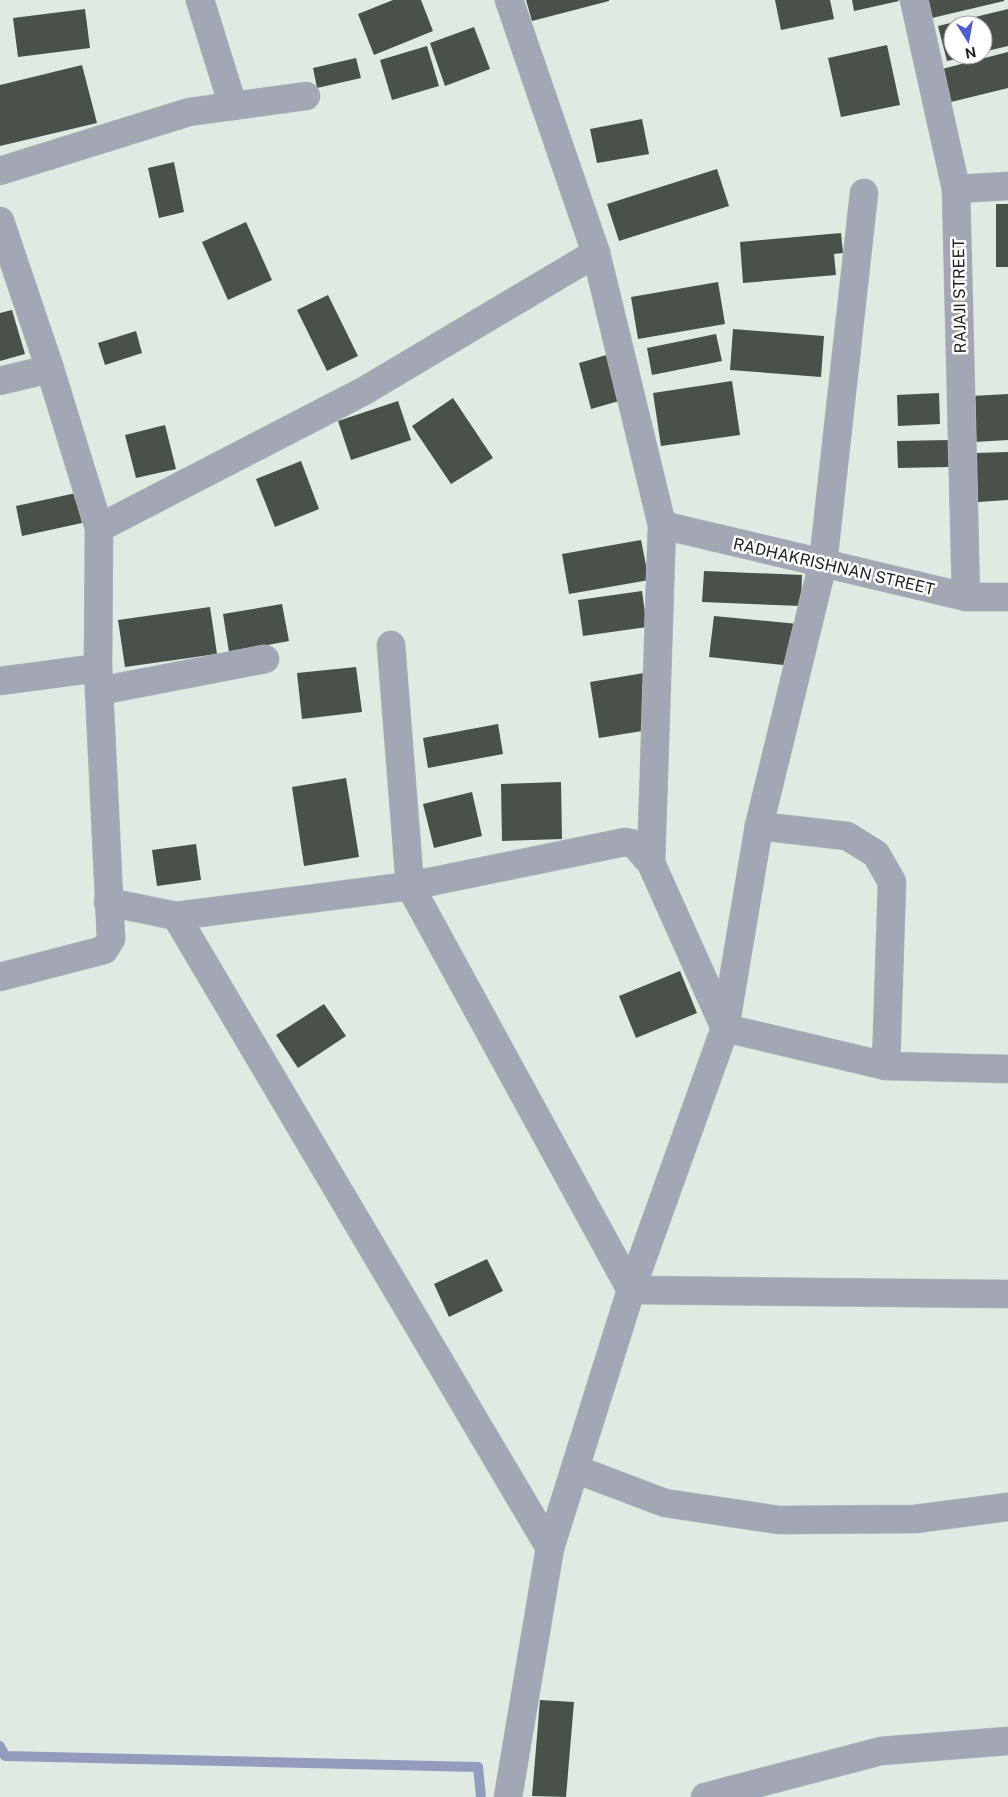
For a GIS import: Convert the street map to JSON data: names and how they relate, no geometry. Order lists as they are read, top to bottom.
{
  "streets": {
    "street": ["RAJAJI STREET", "RADHAKRISHNAN STREET"]
  },
  "crossings": [
    ["RAJAJI STREET", "RADHAKRISHNAN STREET"]
  ],
  "north": "bottom"
}
